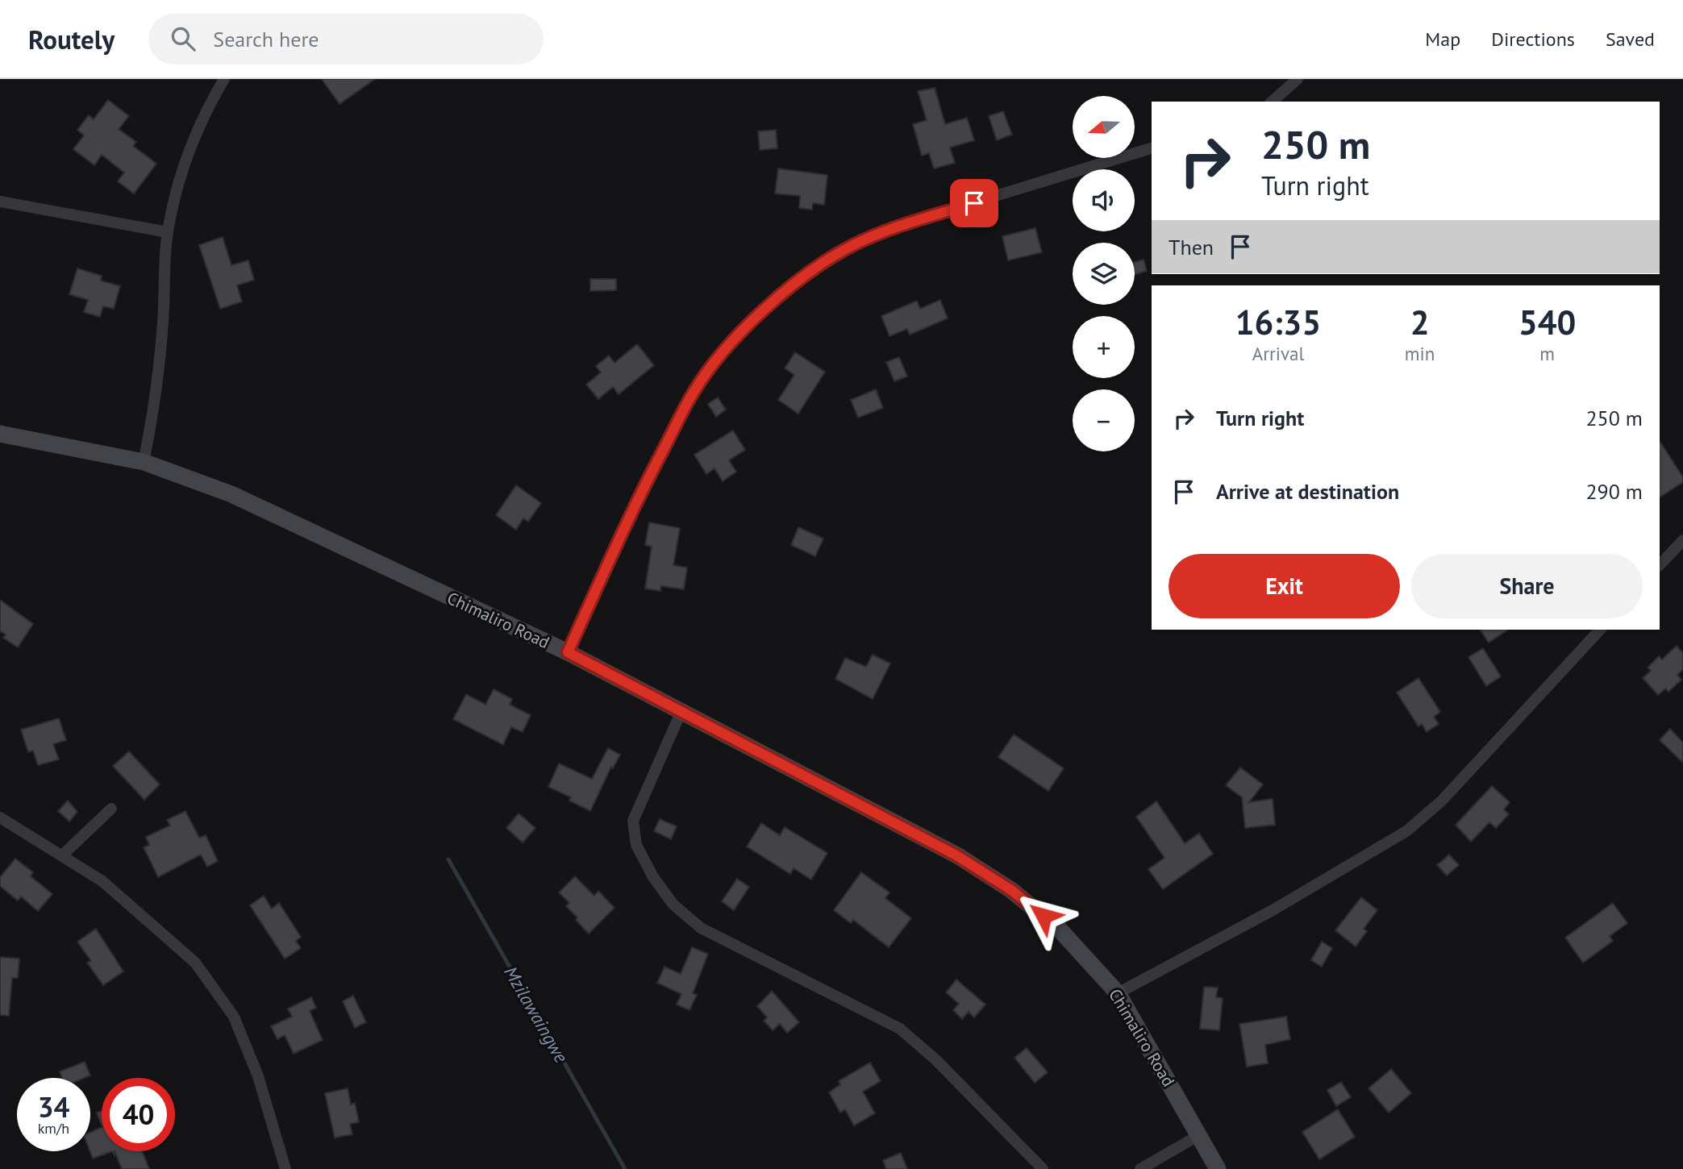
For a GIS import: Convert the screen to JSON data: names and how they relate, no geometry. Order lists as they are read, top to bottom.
{
  "streets": {
    "street": ["Chimaliro Road"]
  },
  "water": ["Mzilawaingwe"],
  "north": "left",
  "page": {
    "header": "Routely",
    "search": "Search here",
    "nav": ["Map", "Directions", "Saved"],
    "map_buttons": ["+", "−"],
    "turn": ["250 m", "Turn right"],
    "then": "Then",
    "eta": [
      "16:35",
      "Arrival",
      "2",
      "min",
      "540",
      "m"
    ],
    "list": [
      {
        "name": "Turn right",
        "value": "250 m"
      },
      {
        "name": "Arrive at destination",
        "value": "290 m"
      }
    ],
    "buttons": ["Exit", "Share"],
    "speed": "34 km/h",
    "limit": "40"
  }
}
